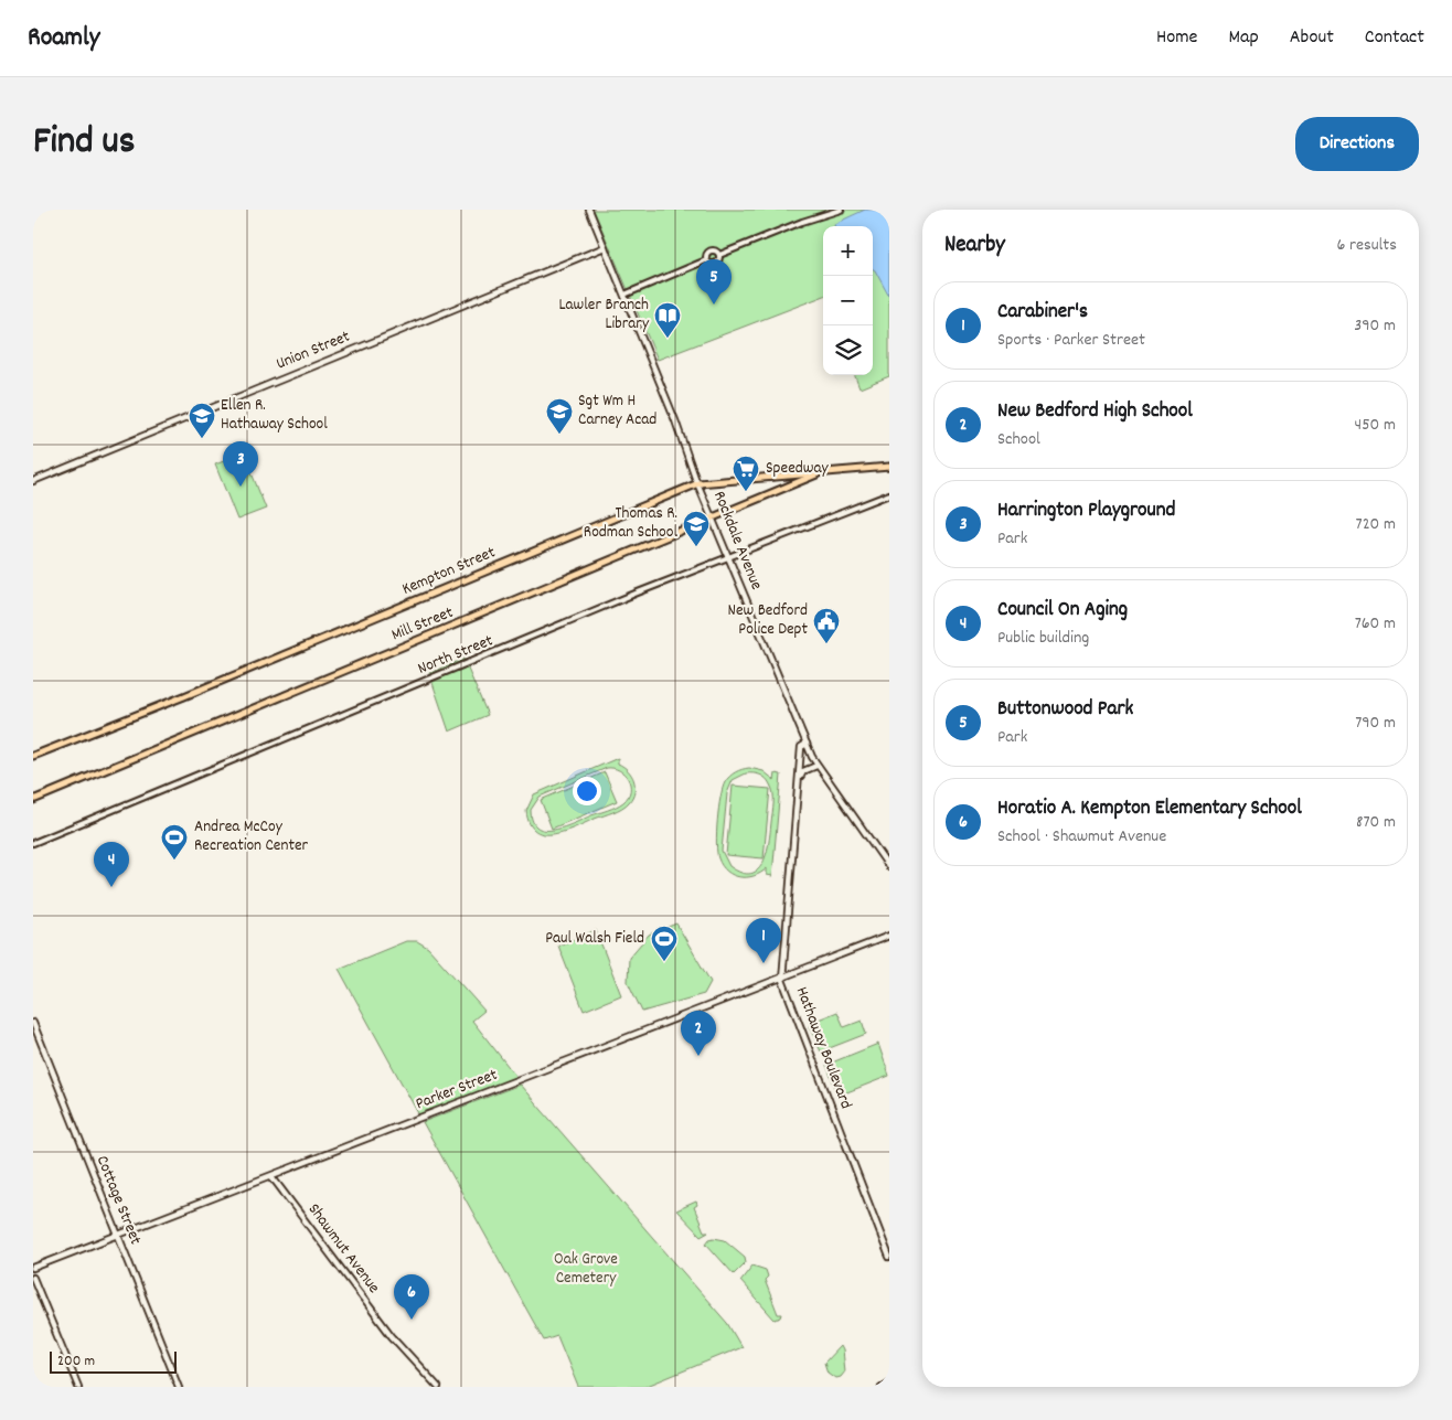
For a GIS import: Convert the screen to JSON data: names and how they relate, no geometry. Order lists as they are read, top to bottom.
{
  "streets": {
    "main road": [
      "Union Street",
      "Rockdale Avenue",
      "Kempton Street",
      "Mill Street",
      "Hathaway Boulevard",
      "Parker Street",
      "Cottage Street",
      "Shawmut Avenue"
    ],
    "street": ["North Street"]
  },
  "crossings": [
    ["Union Street", "Rockdale Avenue"],
    ["Rockdale Avenue", "Kempton Street"],
    ["Rockdale Avenue", "Mill Street"],
    ["Rockdale Avenue", "North Street"],
    ["Rockdale Avenue", "Hathaway Boulevard"],
    ["Kempton Street", "Mill Street"],
    ["Hathaway Boulevard", "Parker Street"],
    ["Parker Street", "Cottage Street"],
    ["Parker Street", "Shawmut Avenue"]
  ],
  "parks": ["Oak Grove Cemetery"],
  "places": {
    "library": ["Lawler Branch Library"],
    "school or university": ["Sgt Wm H Carney Acad", "Ellen R. Hathaway School", "Thomas R. Rodman School"],
    "supermarket": ["Speedway"],
    "public building": ["New Bedford Police Dept"],
    "sports": ["Andrea McCoy Recreation Center", "Paul Walsh Field"]
  },
  "scale_bar": "200 m",
  "page": {
    "header": "Roamly",
    "nav": [
      "Home",
      "Map",
      "About",
      "Contact"
    ],
    "title": "Find us",
    "buttons": "Directions",
    "heading": ["Nearby", "6 results"],
    "map_buttons": ["+", "−"],
    "pins": [
      "5",
      "3",
      "4",
      "1",
      "2",
      "6"
    ],
    "list": [
      {
        "mark": "1",
        "name": "Carabiner's",
        "note": "Sports · Parker Street",
        "value": "390 m"
      },
      {
        "mark": "2",
        "name": "New Bedford High School",
        "note": "School",
        "value": "450 m"
      },
      {
        "mark": "3",
        "name": "Harrington Playground",
        "note": "Park",
        "value": "720 m"
      },
      {
        "mark": "4",
        "name": "Council On Aging",
        "note": "Public building",
        "value": "760 m"
      },
      {
        "mark": "5",
        "name": "Buttonwood Park",
        "note": "Park",
        "value": "790 m"
      },
      {
        "mark": "6",
        "name": "Horatio A. Kempton Elementary School",
        "note": "School · Shawmut Avenue",
        "value": "870 m"
      }
    ],
    "scale": "200 m"
  }
}
